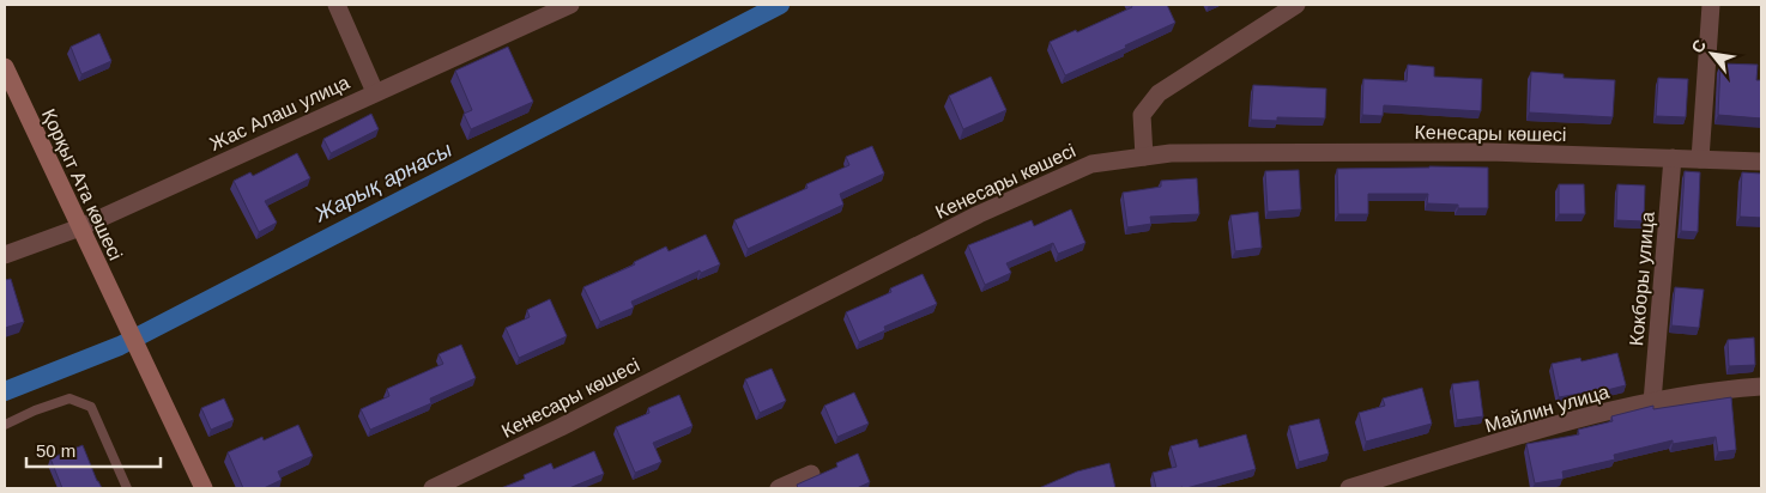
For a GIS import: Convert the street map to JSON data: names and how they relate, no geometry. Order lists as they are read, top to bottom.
{
  "streets": {
    "main road": ["Қорқыт Ата көшесі"],
    "street": [
      "Жас Алаш улица",
      "Кенесары көшесі",
      "Кокборы улица",
      "Майлин улица"
    ]
  },
  "crossings": [
    ["Жас Алаш улица", "Қорқыт Ата көшесі"],
    ["Кенесары көшесі", "Кокборы улица"],
    ["Кокборы улица", "Майлин улица"]
  ],
  "water": ["Жарық арнасы"],
  "scale_bar": "50 m",
  "north": "top left"
}
